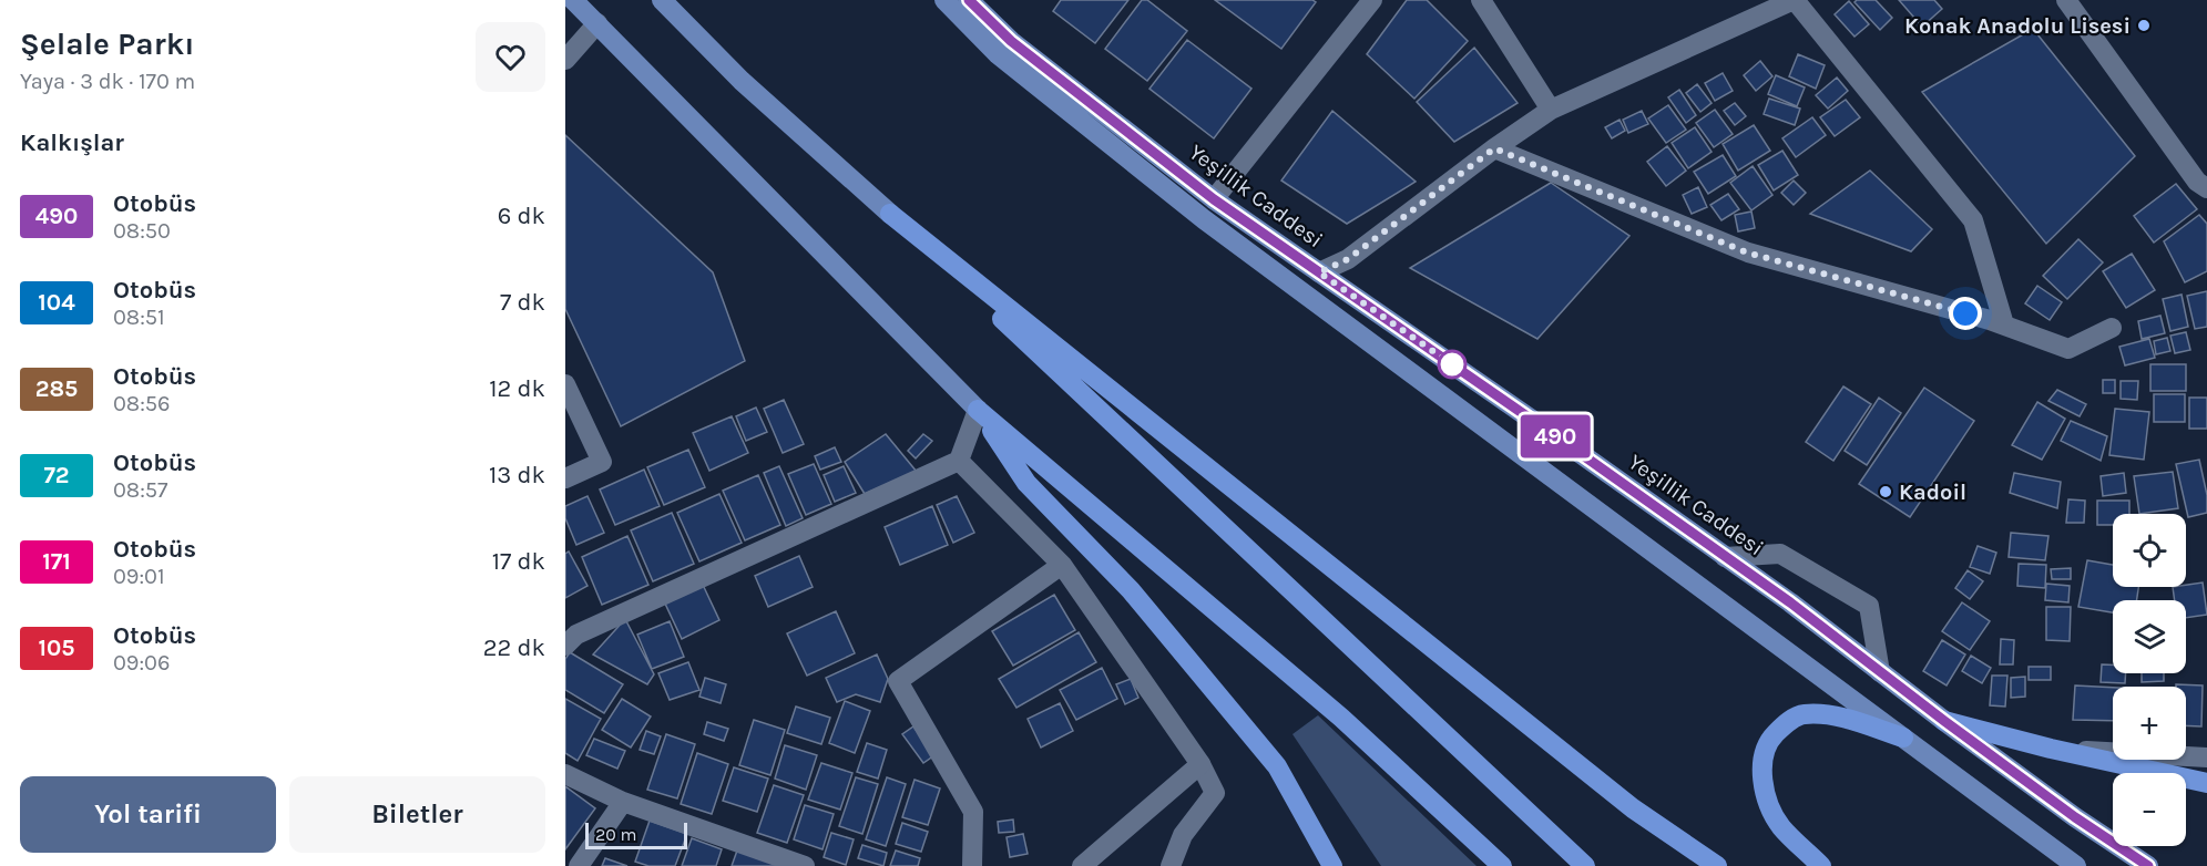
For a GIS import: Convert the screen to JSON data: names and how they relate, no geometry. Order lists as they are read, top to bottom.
{
  "streets": {
    "main road": ["Yeşillik Caddesi"]
  },
  "places": ["Konak Anadolu Lisesi", "Kadoil"],
  "lines": ["bus line 490"],
  "scale_bar": "20 m",
  "page": {
    "heading": [
      ["Şelale Parkı", "Yaya · 3 dk · 170 m"],
      "Kalkışlar"
    ],
    "on_map": "490",
    "list": [
      {
        "mark": "490",
        "name": "Otobüs",
        "note": "08:50",
        "value": "6 dk"
      },
      {
        "mark": "104",
        "name": "Otobüs",
        "note": "08:51",
        "value": "7 dk"
      },
      {
        "mark": "285",
        "name": "Otobüs",
        "note": "08:56",
        "value": "12 dk"
      },
      {
        "mark": "72",
        "name": "Otobüs",
        "note": "08:57",
        "value": "13 dk"
      },
      {
        "mark": "171",
        "name": "Otobüs",
        "note": "09:01",
        "value": "17 dk"
      },
      {
        "mark": "105",
        "name": "Otobüs",
        "note": "09:06",
        "value": "22 dk"
      }
    ],
    "map_buttons": ["+", "−"],
    "buttons": ["Yol tarifi", "Biletler"],
    "scale": "20 m"
  }
}
